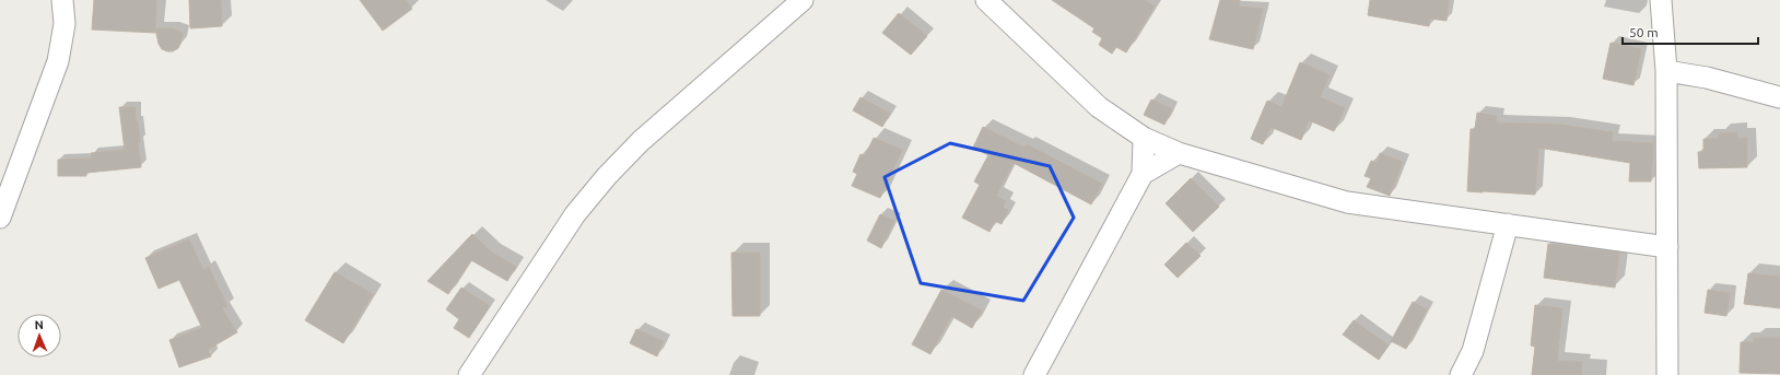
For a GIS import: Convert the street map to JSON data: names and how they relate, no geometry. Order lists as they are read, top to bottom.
{
  "scale_bar": "50 m",
  "north": "top"
}
